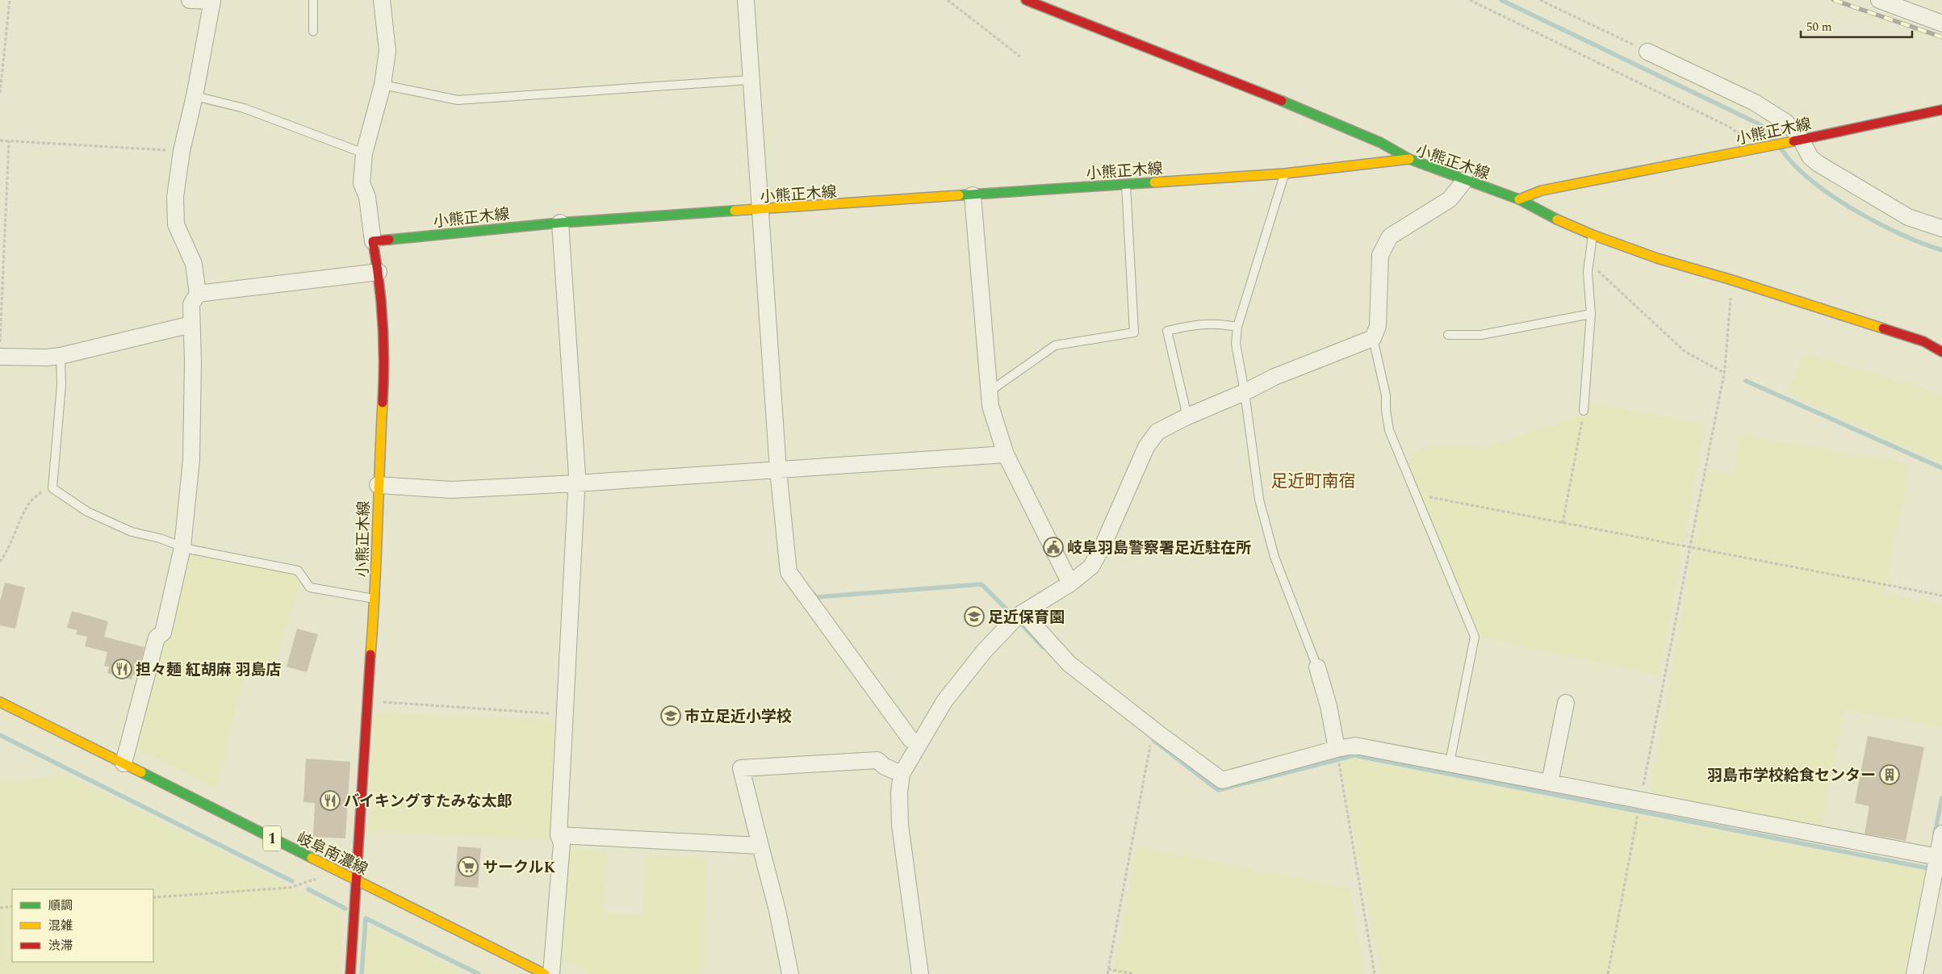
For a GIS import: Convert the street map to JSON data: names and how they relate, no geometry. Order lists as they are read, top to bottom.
{
  "streets": {
    "main road": ["小熊正木線", "1", "岐阜南濃線"]
  },
  "crossings": [
    ["小熊正木線", "岐阜南濃線"]
  ],
  "districts": ["足近町南宿"],
  "places": {
    "public building": ["岐阜羽島警察署足近駐在所"],
    "school or university": ["足近保育園", "市立足近小学校"],
    "restaurant": ["担々麺 紅胡麻 羽島店", "バイキングすたみな太郎"],
    "building": ["羽島市学校給食センター"],
    "supermarket": ["サークルK"]
  },
  "legend": ["順調", "混雑", "渋滞"],
  "scale_bar": "50 m"
}
